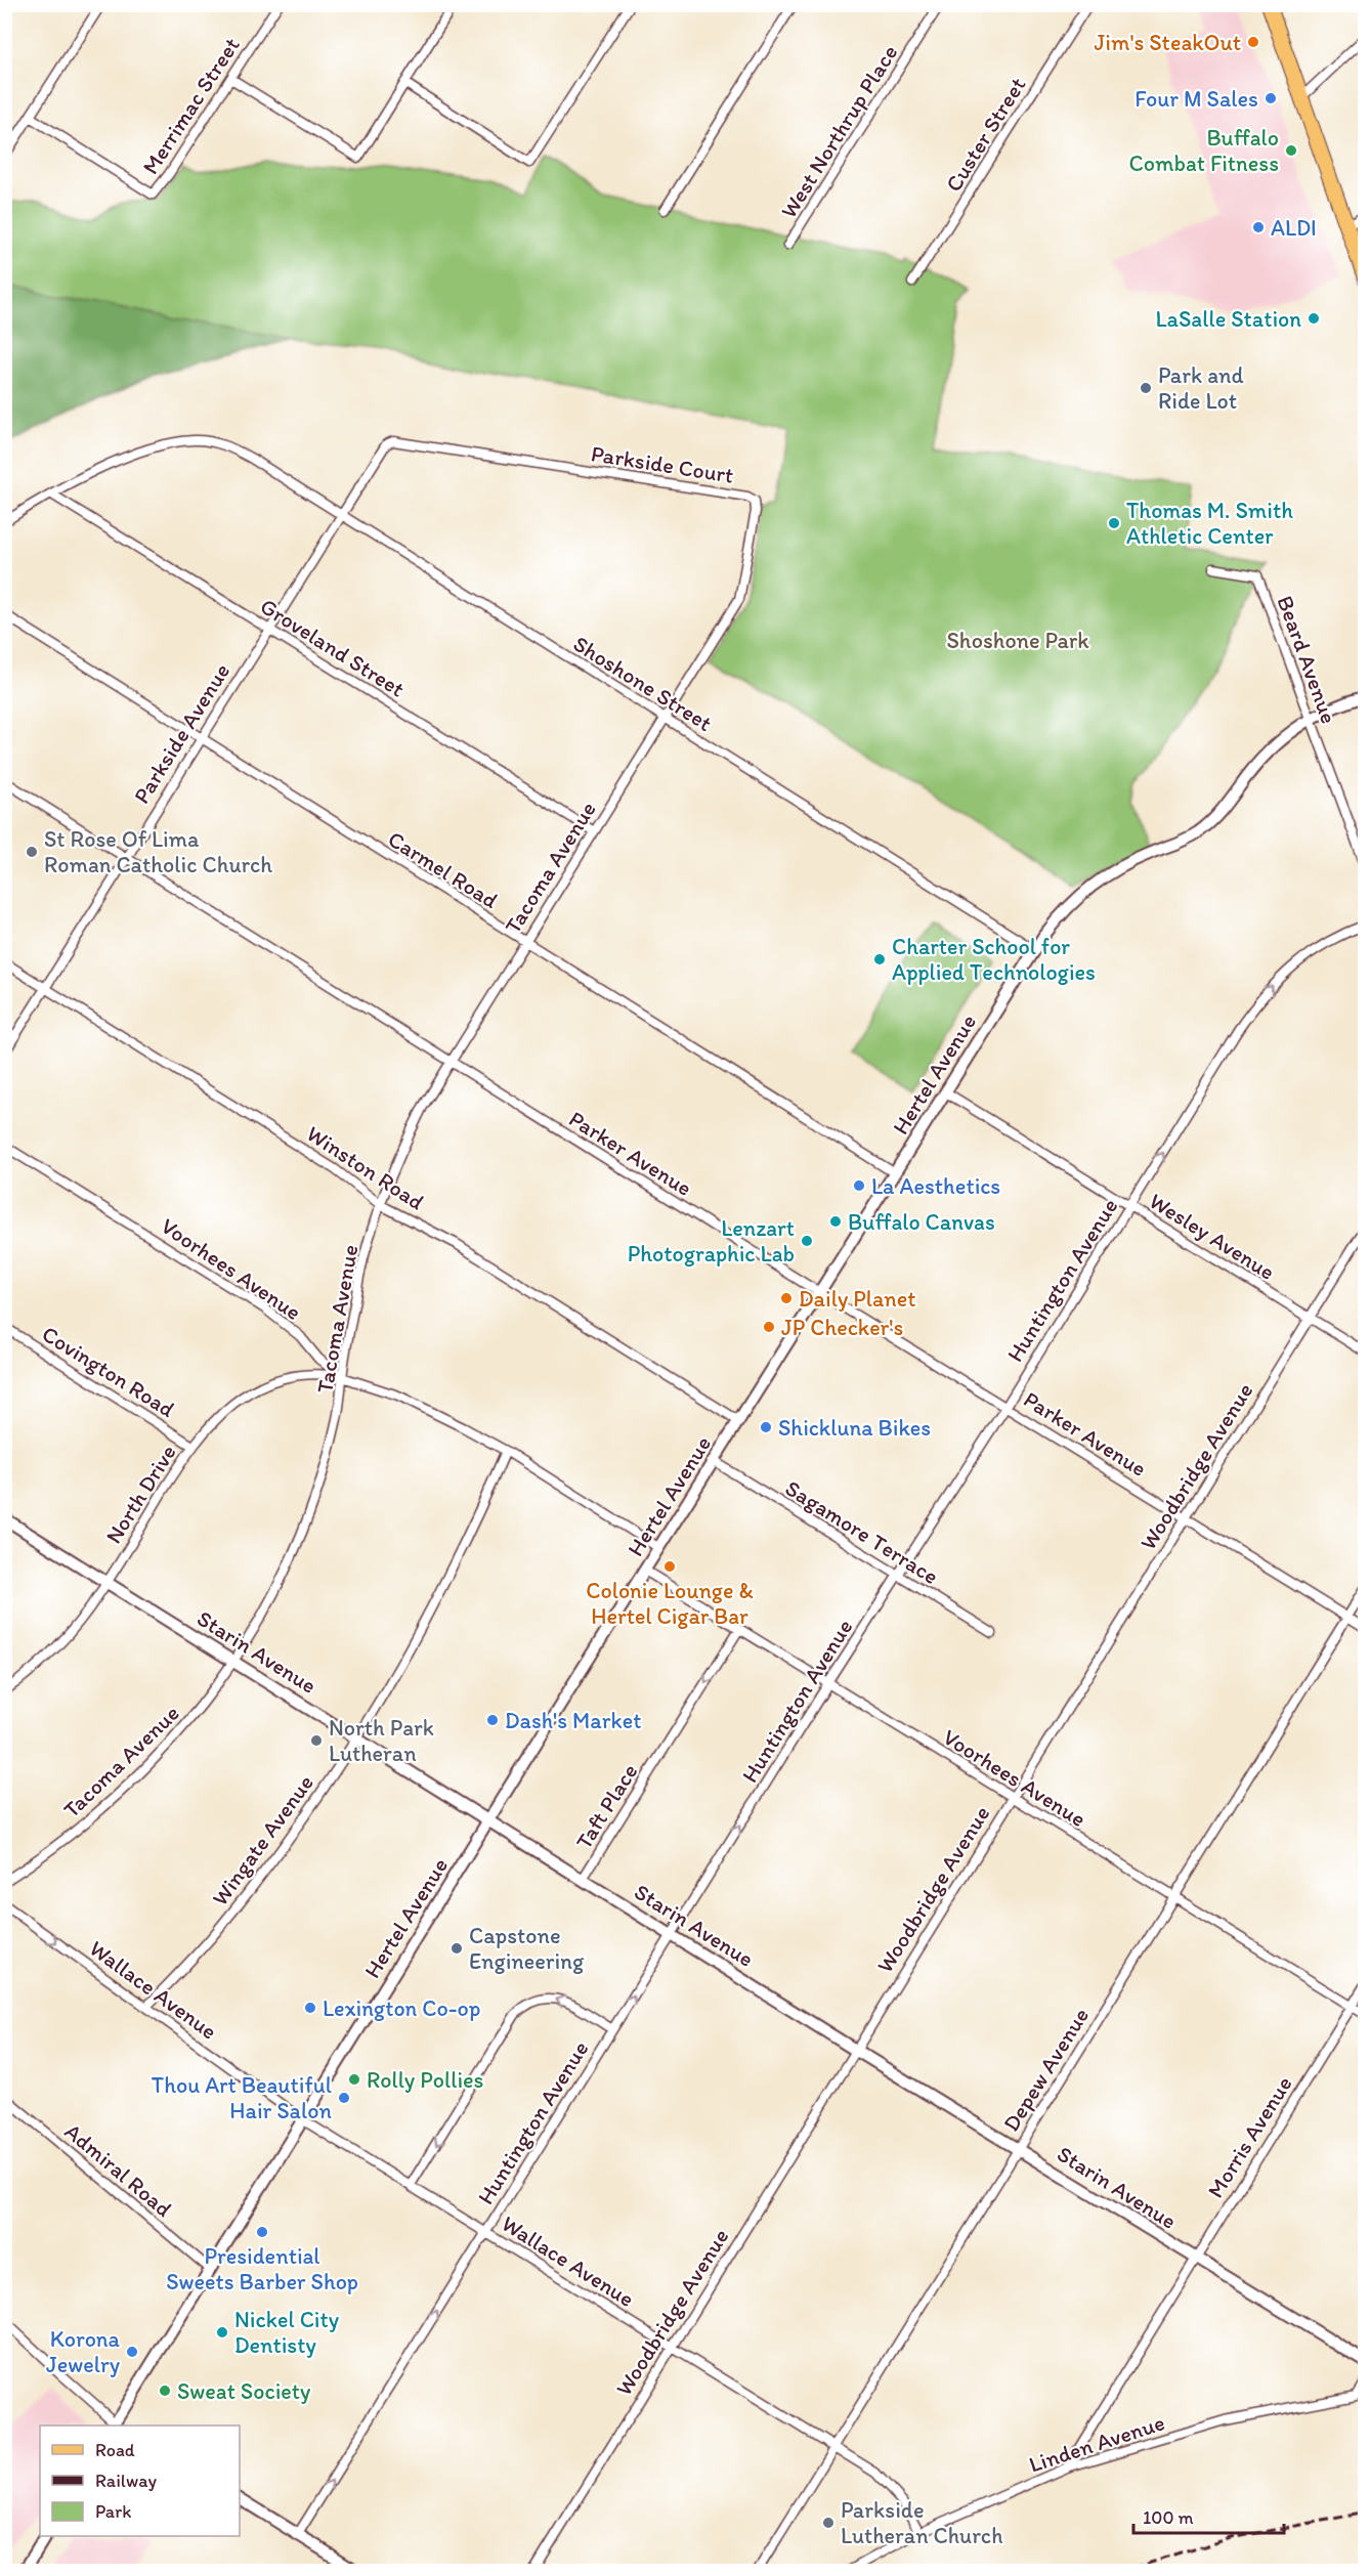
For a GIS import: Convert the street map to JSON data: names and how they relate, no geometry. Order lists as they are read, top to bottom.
{
  "streets": {
    "street": [
      "Merrimac Street",
      "West Northrup Place",
      "Custer Street",
      "Parkside Court",
      "Groveland Street",
      "Beard Avenue",
      "Shoshone Street",
      "Parkside Avenue",
      "Tacoma Avenue",
      "Carmel Road",
      "Hertel Avenue",
      "Parker Avenue",
      "Winston Road",
      "Wesley Avenue",
      "Voorhees Avenue",
      "Huntington Avenue",
      "Covington Road",
      "Woodbridge Avenue",
      "North Drive",
      "Sagamore Terrace",
      "Starin Avenue",
      "Taft Place",
      "Wingate Avenue",
      "Wallace Avenue",
      "Depew Avenue",
      "Morris Avenue",
      "Admiral Road",
      "Linden Avenue"
    ]
  },
  "crossings": [
    ["Parkside Court", "Shoshone Street"],
    ["Parkside Court", "Parkside Avenue"],
    ["Parkside Court", "Tacoma Avenue"],
    ["Groveland Street", "Shoshone Street"],
    ["Groveland Street", "Parkside Avenue"],
    ["Groveland Street", "Tacoma Avenue"],
    ["Beard Avenue", "Hertel Avenue"],
    ["Shoshone Street", "Parkside Avenue"],
    ["Shoshone Street", "Tacoma Avenue"],
    ["Shoshone Street", "Hertel Avenue"],
    ["Parkside Avenue", "Carmel Road"],
    ["Parkside Avenue", "Parker Avenue"],
    ["Parkside Avenue", "Winston Road"],
    ["Tacoma Avenue", "Carmel Road"],
    ["Tacoma Avenue", "Parker Avenue"],
    ["Tacoma Avenue", "Winston Road"],
    ["Tacoma Avenue", "Voorhees Avenue"],
    ["Tacoma Avenue", "North Drive"],
    ["Tacoma Avenue", "Starin Avenue"],
    ["Carmel Road", "Hertel Avenue"],
    ["Hertel Avenue", "Parker Avenue"],
    ["Hertel Avenue", "Winston Road"],
    ["Hertel Avenue", "Wesley Avenue"],
    ["Hertel Avenue", "Voorhees Avenue"],
    ["Hertel Avenue", "Sagamore Terrace"],
    ["Hertel Avenue", "Starin Avenue"],
    ["Hertel Avenue", "Wallace Avenue"],
    ["Hertel Avenue", "Admiral Road"],
    ["Parker Avenue", "Huntington Avenue"],
    ["Parker Avenue", "Woodbridge Avenue"],
    ["Parker Avenue", "Depew Avenue"],
    ["Wesley Avenue", "Huntington Avenue"],
    ["Wesley Avenue", "Woodbridge Avenue"],
    ["Voorhees Avenue", "Huntington Avenue"],
    ["Voorhees Avenue", "Woodbridge Avenue"],
    ["Voorhees Avenue", "North Drive"],
    ["Voorhees Avenue", "Taft Place"],
    ["Voorhees Avenue", "Wingate Avenue"],
    ["Voorhees Avenue", "Depew Avenue"],
    ["Voorhees Avenue", "Morris Avenue"],
    ["Huntington Avenue", "Sagamore Terrace"],
    ["Huntington Avenue", "Starin Avenue"],
    ["Huntington Avenue", "Wallace Avenue"],
    ["Covington Road", "North Drive"],
    ["Woodbridge Avenue", "Starin Avenue"],
    ["Woodbridge Avenue", "Wallace Avenue"],
    ["North Drive", "Starin Avenue"],
    ["Starin Avenue", "Taft Place"],
    ["Starin Avenue", "Wingate Avenue"],
    ["Starin Avenue", "Depew Avenue"],
    ["Starin Avenue", "Morris Avenue"],
    ["Wingate Avenue", "Wallace Avenue"],
    ["Wallace Avenue", "Depew Avenue"],
    ["Wallace Avenue", "Linden Avenue"],
    ["Morris Avenue", "Linden Avenue"]
  ],
  "one_way": ["Huntington Avenue", "Taft Place"],
  "parks": ["Shoshone Park"],
  "places": [
    "Jim's SteakOut",
    "Four M Sales",
    "Buffalo Combat Fitness",
    "ALDI",
    "LaSalle Station",
    "Park and Ride Lot",
    "Thomas M. Smith Athletic Center",
    "St Rose Of Lima Roman Catholic Church",
    "Charter School for Applied Technologies",
    "La Aesthetics",
    "Buffalo Canvas",
    "Lenzart Photographic Lab",
    "Daily Planet",
    "JP Checker's",
    "Shickluna Bikes",
    "Colonie Lounge & Hertel Cigar Bar",
    "Dash's Market",
    "North Park Lutheran",
    "Capstone Engineering",
    "Lexington Co-op",
    "Rolly Pollies",
    "Thou Art Beautiful Hair Salon",
    "Presidential Sweets Barber Shop",
    "Nickel City Dentisty",
    "Korona Jewelry",
    "Sweat Society",
    "Parkside Lutheran Church"
  ],
  "legend": ["Road", "Railway", "Park"],
  "scale_bar": "100 m"
}
